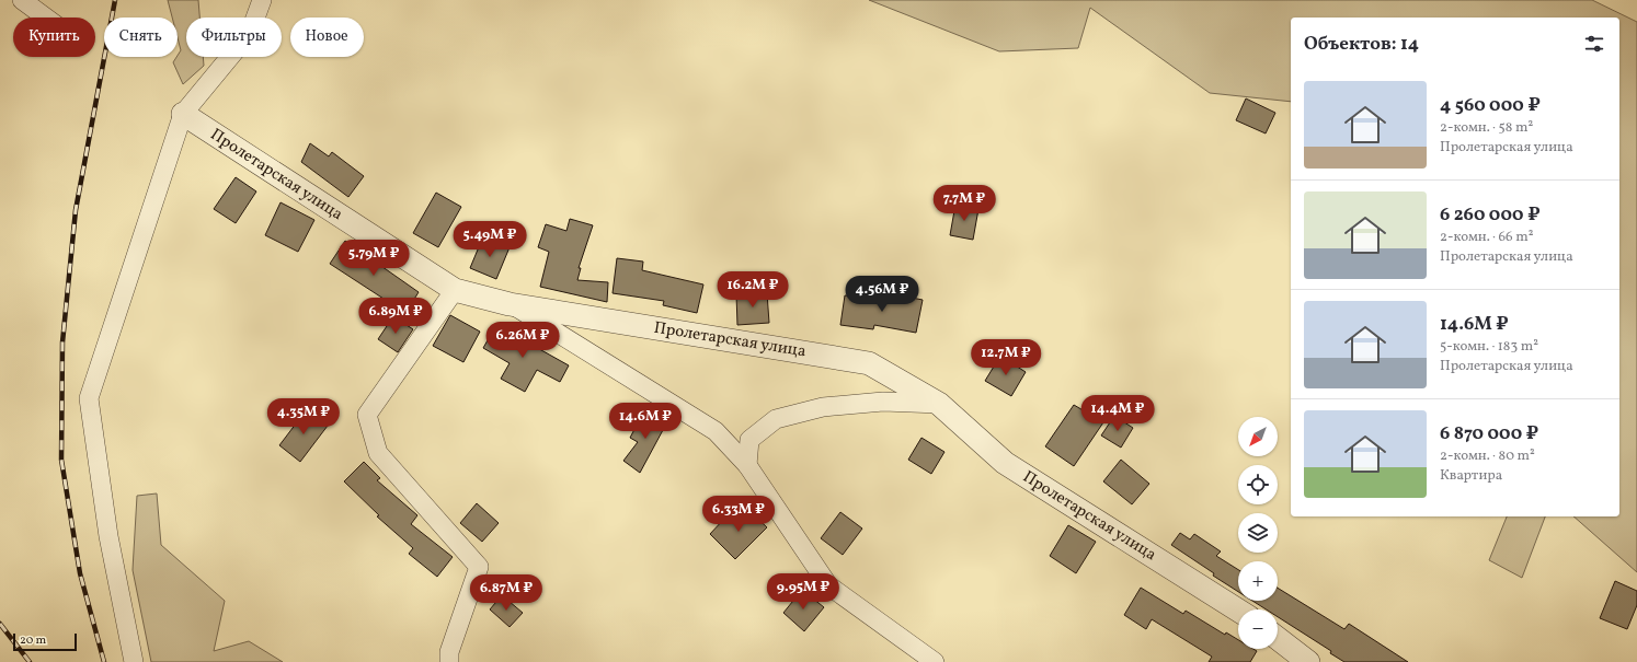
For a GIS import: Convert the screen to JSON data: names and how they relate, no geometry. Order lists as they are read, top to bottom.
{
  "streets": {
    "street": ["Пролетарская улица"]
  },
  "scale_bar": "20 m",
  "north": "bottom left",
  "page": {
    "chip": [
      "Купить",
      "Снять",
      "Фильтры",
      "Новое"
    ],
    "heading": "Объектов: 14",
    "list": [
      {
        "name": "4 560 000 ₽",
        "note": "2-комн. · 58 m² · Пролетарская улица"
      },
      {
        "name": "6 260 000 ₽",
        "note": "2-комн. · 66 m² · Пролетарская улица"
      },
      {
        "name": "14.6M ₽",
        "note": "5-комн. · 183 m² · Пролетарская улица"
      },
      {
        "name": "6 870 000 ₽",
        "note": "2-комн. · 80 m² · Квартира"
      }
    ],
    "price": [
      "7.7M ₽",
      "5.49M ₽",
      "5.79M ₽",
      "16.2M ₽",
      "4.56M ₽",
      "6.89M ₽",
      "6.26M ₽",
      "12.7M ₽",
      "14.4M ₽",
      "4.35M ₽",
      "14.6M ₽",
      "6.33M ₽",
      "9.95M ₽",
      "6.87M ₽"
    ],
    "map_buttons": ["+", "−"],
    "scale": "20 m"
  }
}
